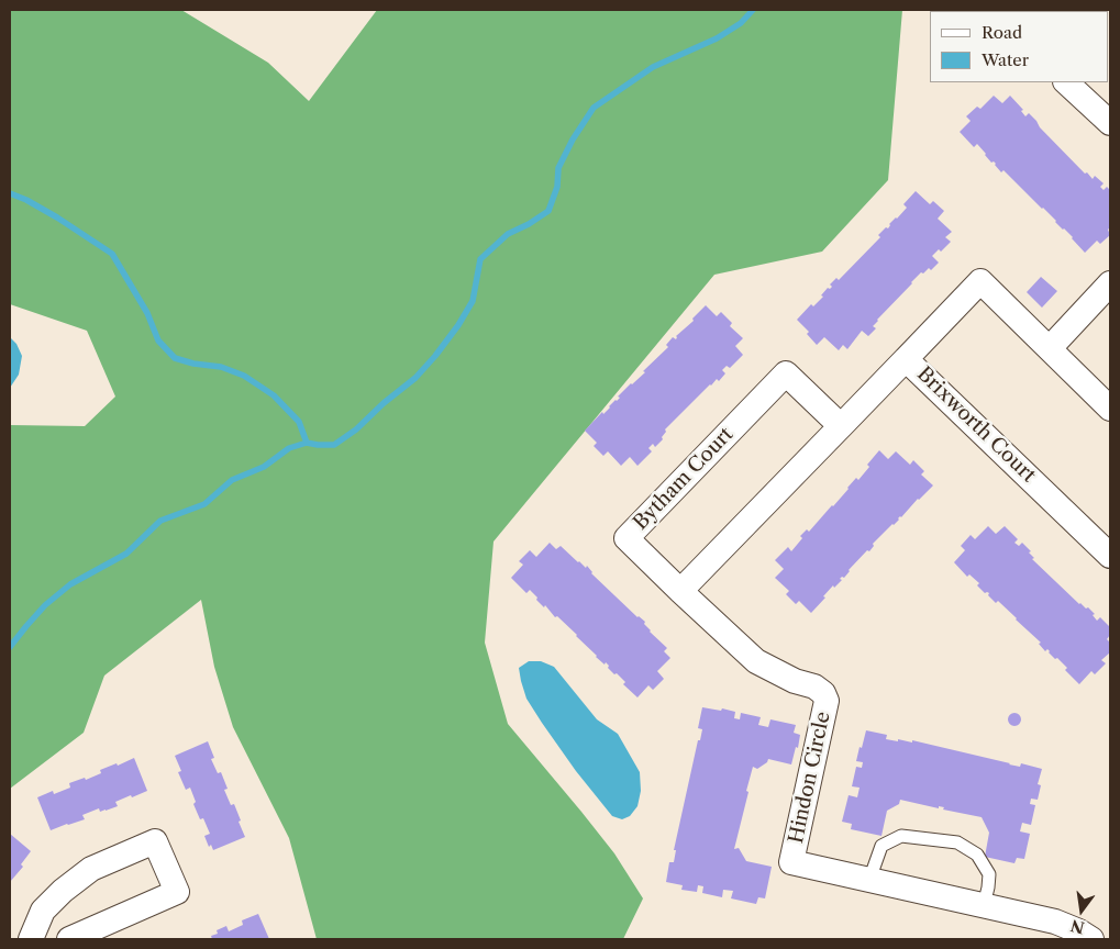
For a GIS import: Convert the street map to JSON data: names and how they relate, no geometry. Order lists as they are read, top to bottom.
{
  "streets": {
    "street": ["Brixworth Court", "Bytham Court", "Hindon Circle"]
  },
  "crossings": [
    ["Bytham Court", "Hindon Circle"]
  ],
  "legend": ["Road", "Water"],
  "north": "bottom"
}
